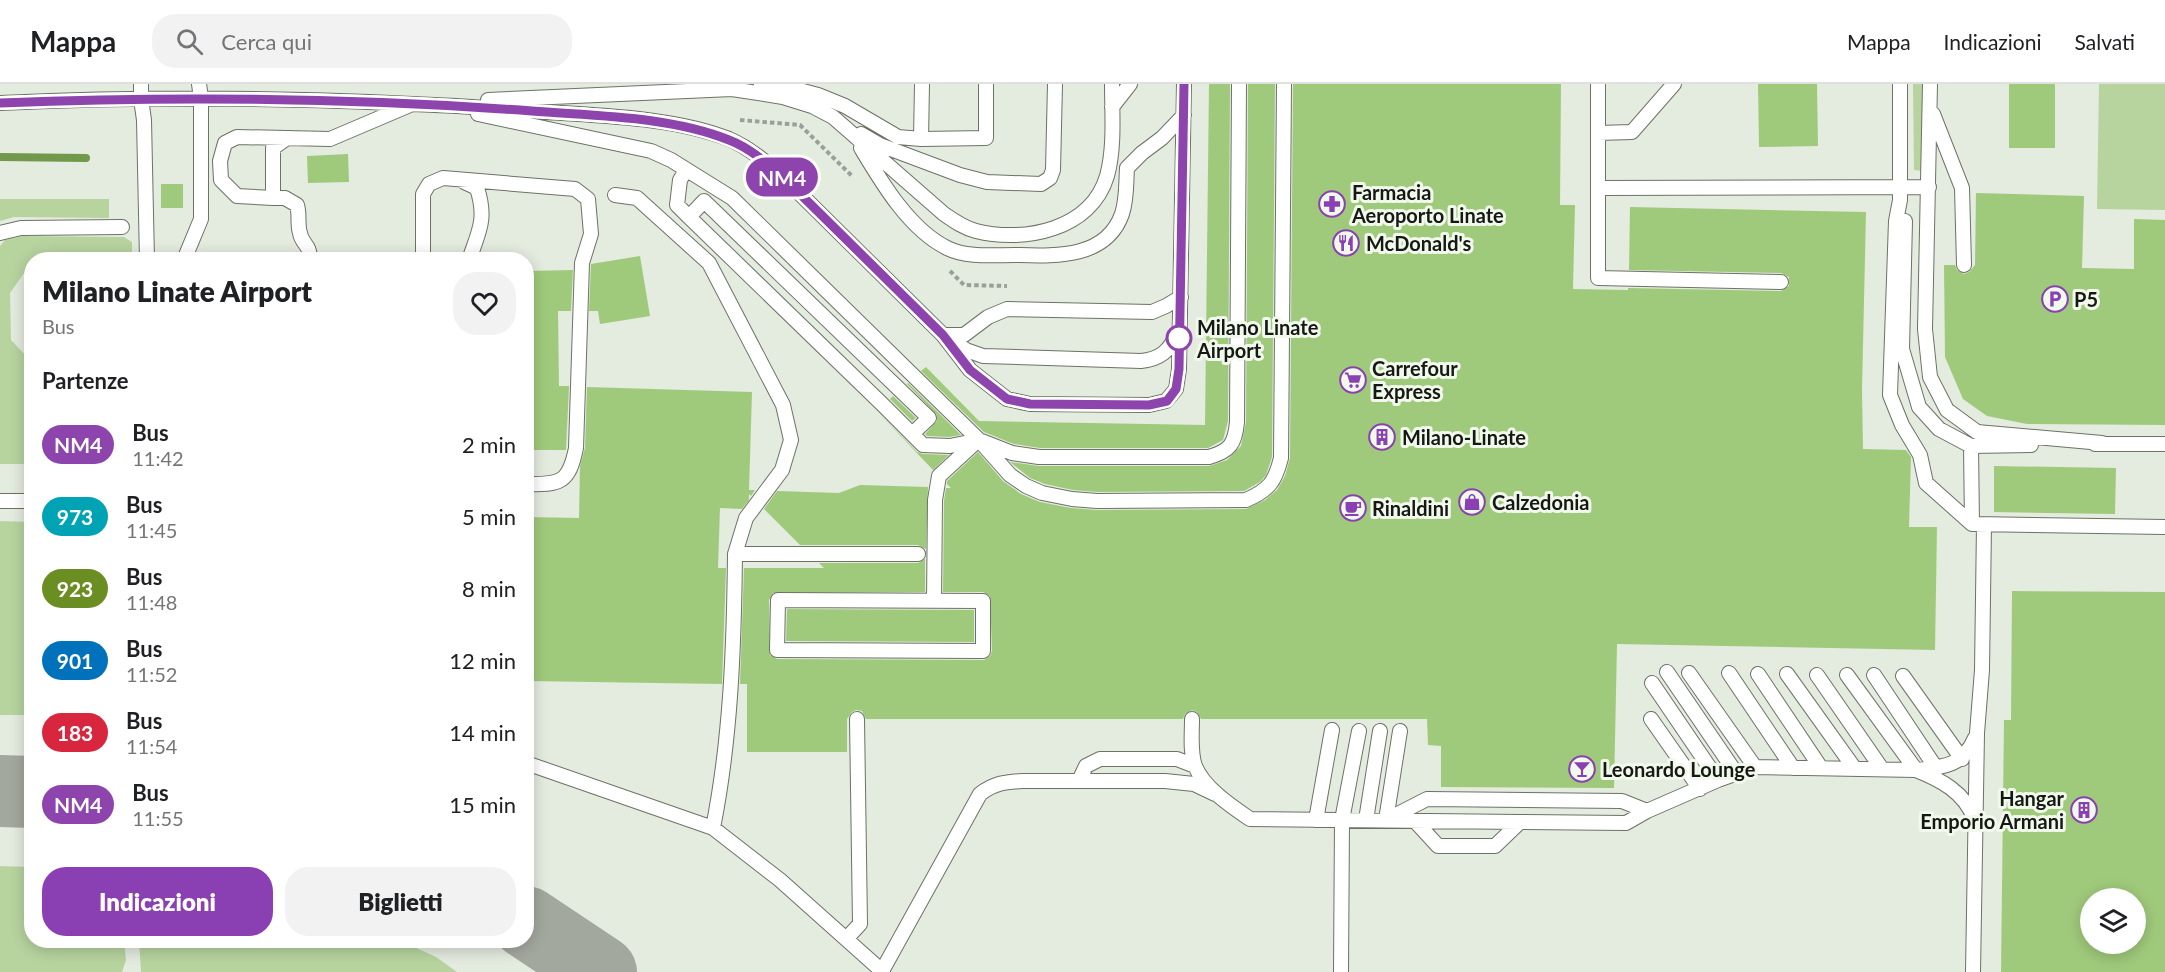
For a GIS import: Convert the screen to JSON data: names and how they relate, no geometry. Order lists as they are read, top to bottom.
{
  "places": {
    "pharmacy": ["Farmacia Aeroporto Linate"],
    "restaurant": ["McDonald's"],
    "parking": ["P5"],
    "other": ["Milano Linate Airport"],
    "supermarket": ["Carrefour Express"],
    "building": ["Milano-Linate", "Hangar Emporio Armani"],
    "shop": ["Calzedonia"],
    "cafe": ["Rinaldini"],
    "bar": ["Leonardo Lounge"]
  },
  "lines": ["bus line NM4"],
  "page": {
    "header": "Mappa",
    "search": "Cerca qui",
    "nav": ["Mappa", "Indicazioni", "Salvati"],
    "on_map": "NM4",
    "heading": [
      ["Milano Linate Airport", "Bus"],
      "Partenze"
    ],
    "list": [
      {
        "mark": "NM4",
        "name": "Bus",
        "note": "11:42",
        "value": "2 min"
      },
      {
        "mark": "973",
        "name": "Bus",
        "note": "11:45",
        "value": "5 min"
      },
      {
        "mark": "923",
        "name": "Bus",
        "note": "11:48",
        "value": "8 min"
      },
      {
        "mark": "901",
        "name": "Bus",
        "note": "11:52",
        "value": "12 min"
      },
      {
        "mark": "183",
        "name": "Bus",
        "note": "11:54",
        "value": "14 min"
      },
      {
        "mark": "NM4",
        "name": "Bus",
        "note": "11:55",
        "value": "15 min"
      }
    ],
    "buttons": ["Indicazioni", "Biglietti"]
  }
}
